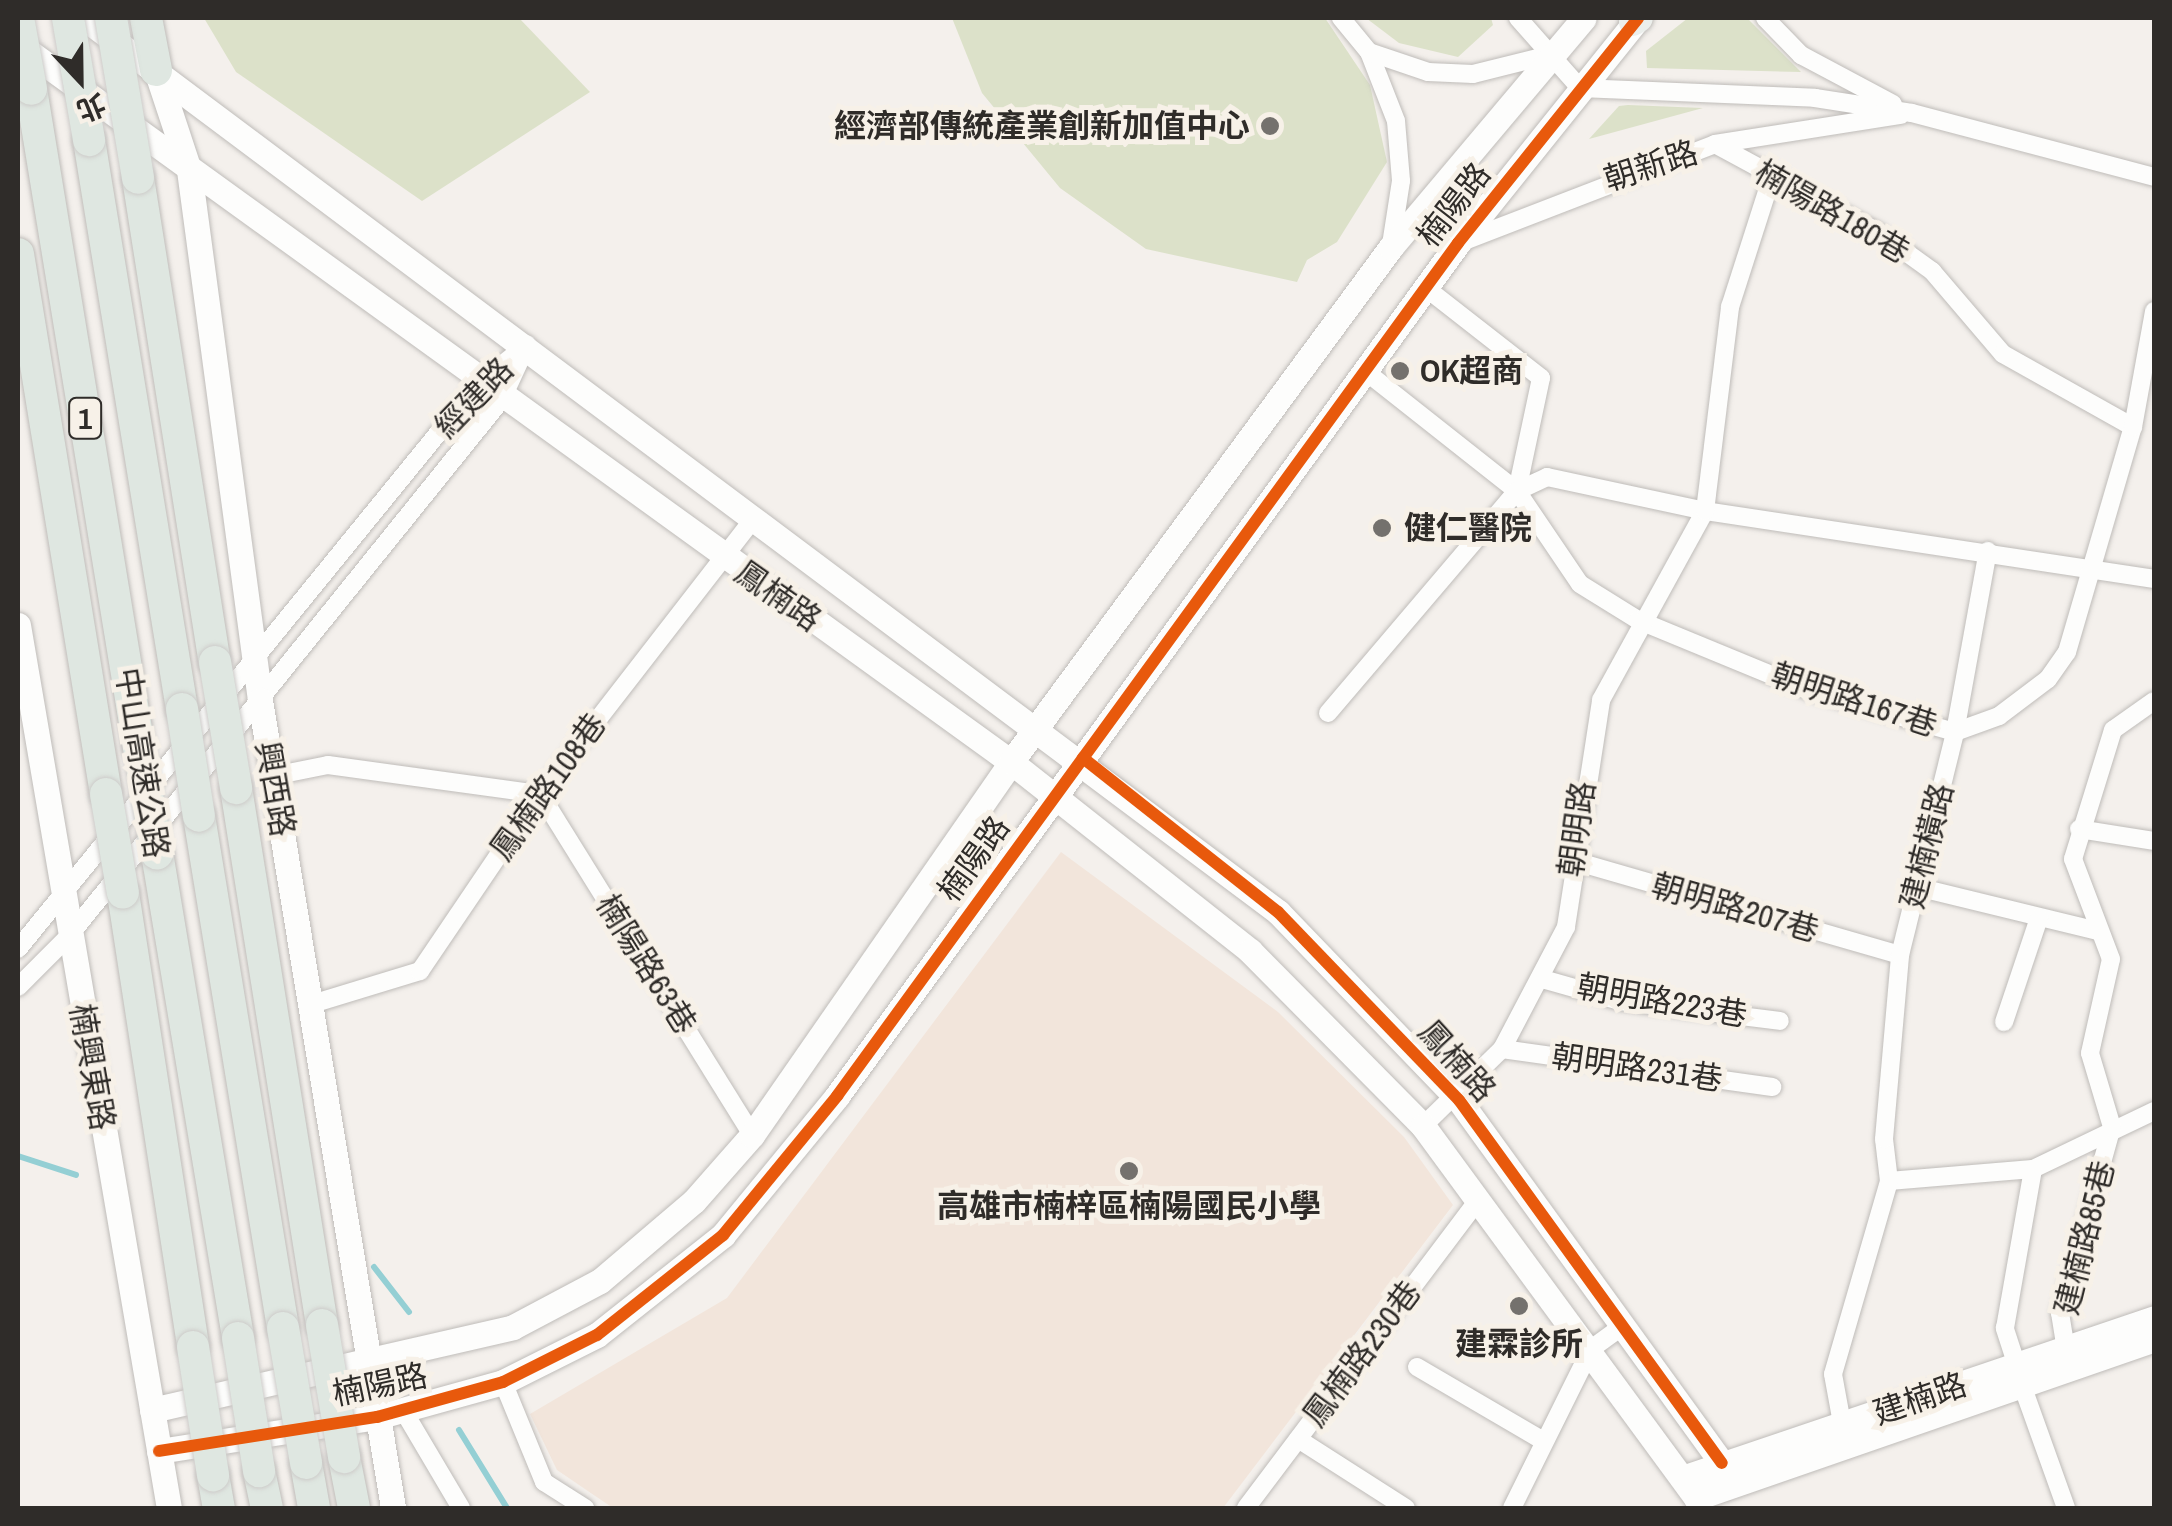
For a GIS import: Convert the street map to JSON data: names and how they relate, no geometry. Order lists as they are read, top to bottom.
{
  "streets": {
    "highway": ["1", "中山高速公路"],
    "street": [
      "朝新路",
      "楠陽路",
      "楠陽路180巷",
      "經建路",
      "鳳楠路",
      "朝明路167巷",
      "鳳楠路108巷",
      "興西路",
      "朝明路",
      "建楠橫路",
      "朝明路207巷",
      "楠陽路63巷",
      "朝明路223巷",
      "楠興東路",
      "朝明路231巷",
      "建楠路85巷",
      "鳳楠路230巷",
      "建楠路"
    ]
  },
  "crossings": [
    ["朝新路", "楠陽路"],
    ["朝新路", "楠陽路180巷"],
    ["楠陽路", "鳳楠路"],
    ["楠陽路", "興西路"],
    ["楠陽路", "楠陽路63巷"],
    ["楠陽路", "楠興東路"],
    ["楠陽路180巷", "朝明路"],
    ["經建路", "鳳楠路"],
    ["經建路", "興西路"],
    ["經建路", "楠興東路"],
    ["鳳楠路", "鳳楠路108巷"],
    ["鳳楠路", "興西路"],
    ["鳳楠路", "朝明路"],
    ["鳳楠路", "鳳楠路230巷"],
    ["鳳楠路", "建楠路"],
    ["朝明路167巷", "朝明路"],
    ["朝明路167巷", "建楠橫路"],
    ["鳳楠路108巷", "興西路"],
    ["鳳楠路108巷", "楠陽路63巷"],
    ["朝明路", "朝明路207巷"],
    ["朝明路", "朝明路223巷"],
    ["朝明路", "朝明路231巷"],
    ["建楠橫路", "朝明路207巷"],
    ["建楠橫路", "建楠路"],
    ["建楠路85巷", "建楠路"]
  ],
  "places": [
    "經濟部傳統產業創新加值中心",
    "OK超商",
    "健仁醫院",
    "高雄市楠梓區楠陽國民小學",
    "建霖診所"
  ],
  "north": "bottom"
}
